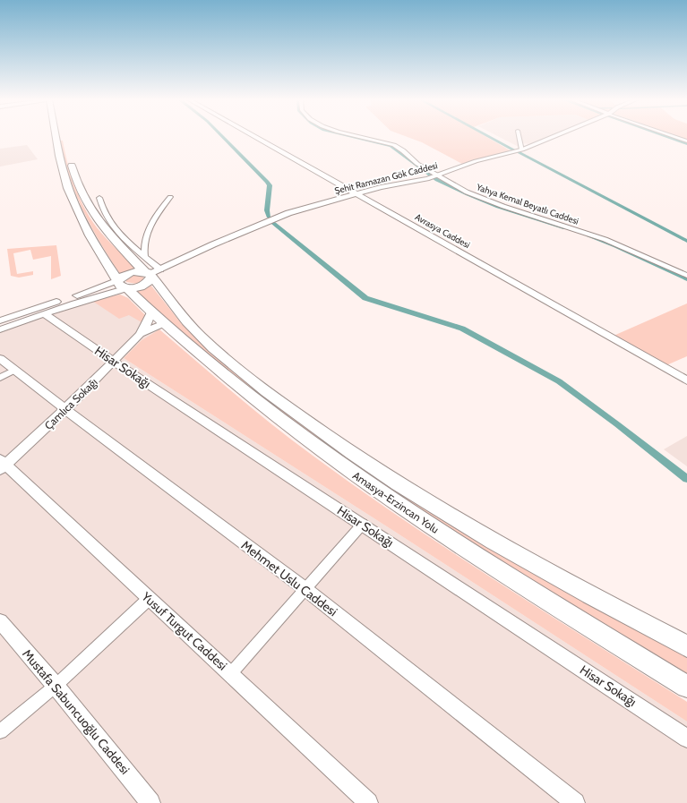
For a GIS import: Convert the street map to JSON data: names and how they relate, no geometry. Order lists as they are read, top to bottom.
{
  "streets": {
    "highway": ["Amasya-Erzincan Yolu"],
    "street": [
      "Şehit Ramazan Gök Caddesi",
      "Yahya Kemal Beyatlı Caddesi",
      "Avrasya Caddesi",
      "Hisar Sokağı",
      "Çamlıca Sokağı",
      "Mehmet Uslu Caddesi",
      "Yusuf Turgut Caddesi",
      "Mustafa Sabuncuoğlu Caddesi"
    ]
  },
  "crossings": [
    ["Şehit Ramazan Gök Caddesi", "Yahya Kemal Beyatlı Caddesi"],
    ["Şehit Ramazan Gök Caddesi", "Avrasya Caddesi"],
    ["Şehit Ramazan Gök Caddesi", "Amasya-Erzincan Yolu"],
    ["Hisar Sokağı", "Çamlıca Sokağı"],
    ["Çamlıca Sokağı", "Amasya-Erzincan Yolu"],
    ["Çamlıca Sokağı", "Mehmet Uslu Caddesi"],
    ["Çamlıca Sokağı", "Yusuf Turgut Caddesi"]
  ]
}
